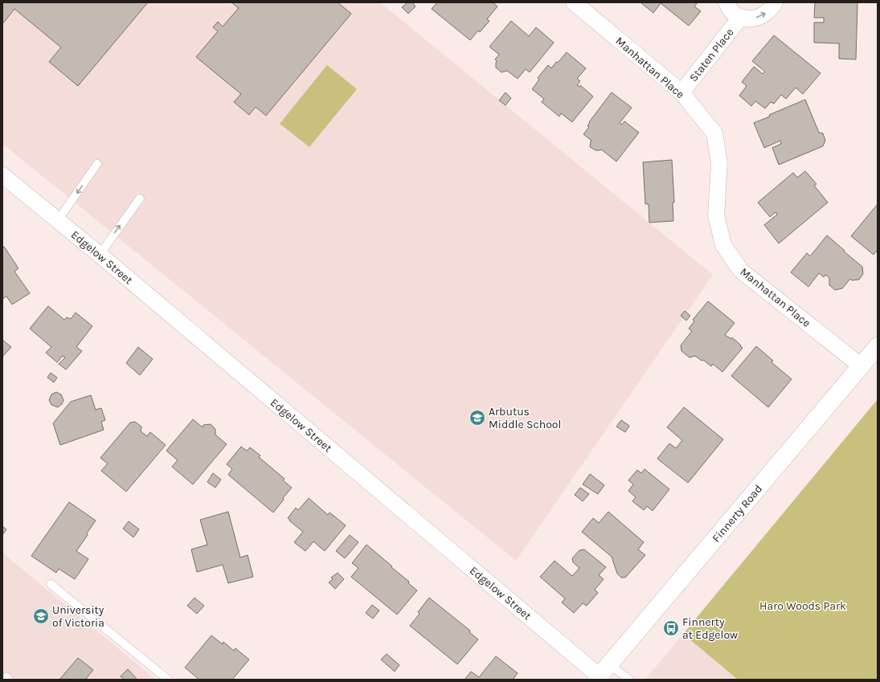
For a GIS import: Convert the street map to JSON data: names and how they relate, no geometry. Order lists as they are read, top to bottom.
{
  "streets": {
    "street": [
      "Staten Place",
      "Manhattan Place",
      "Edgelow Street",
      "Finnerty Road"
    ]
  },
  "crossings": [
    ["Staten Place", "Manhattan Place"],
    ["Manhattan Place", "Finnerty Road"],
    ["Edgelow Street", "Finnerty Road"]
  ],
  "parks": ["Haro Woods Park"],
  "places": {
    "school or university": ["Arbutus Middle School", "University of Victoria"],
    "bus stop": ["Finnerty at Edgelow"]
  }
}
